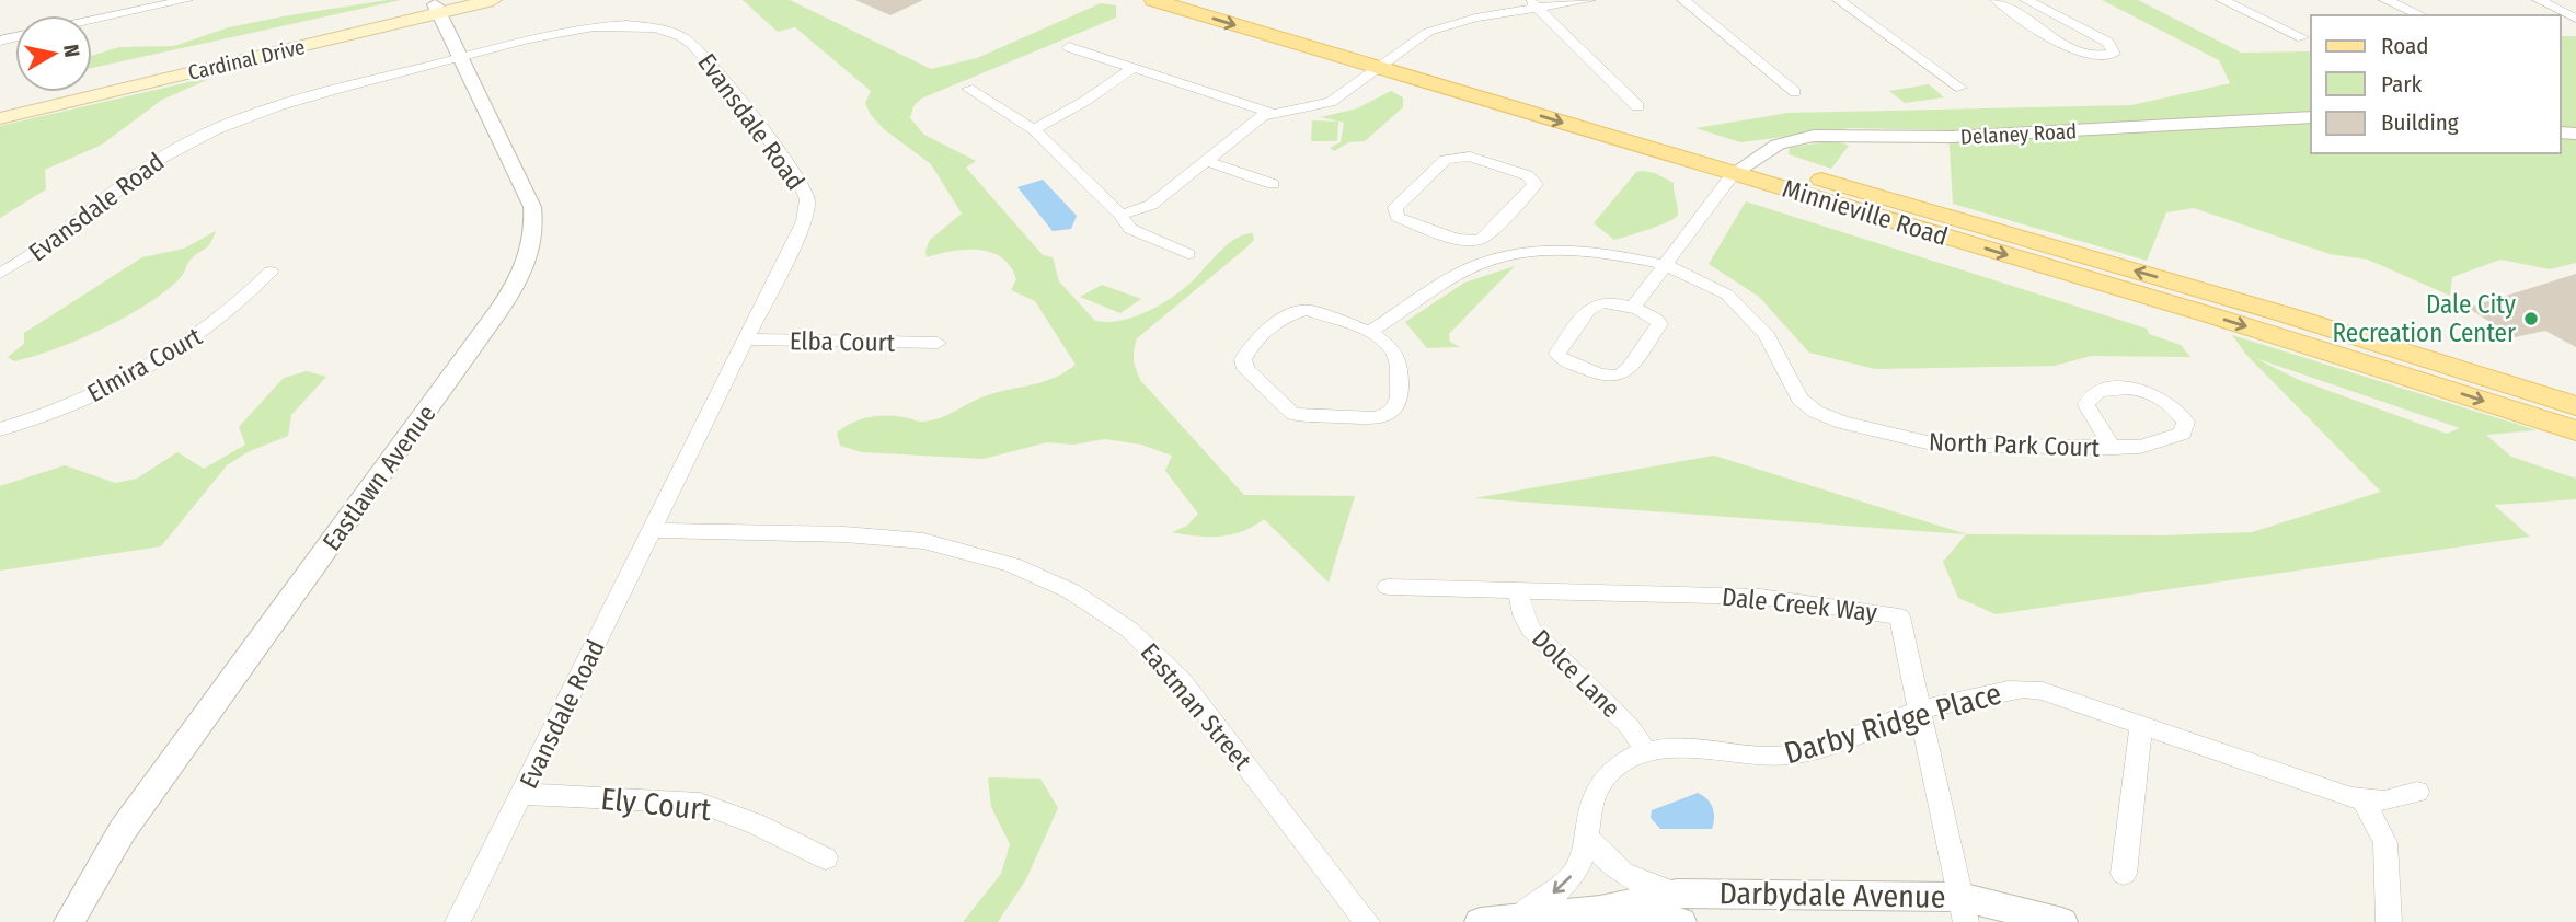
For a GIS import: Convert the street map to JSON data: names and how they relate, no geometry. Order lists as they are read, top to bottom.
{
  "streets": {
    "main road": ["Cardinal Drive", "Minnieville Road"],
    "street": [
      "Evansdale Road",
      "Delaney Road",
      "Elba Court",
      "Elmira Court",
      "North Park Court",
      "Eastlawn Avenue",
      "Dale Creek Way",
      "Dolce Lane",
      "Eastman Street",
      "Darby Ridge Place",
      "Ely Court",
      "Darbydale Avenue"
    ]
  },
  "crossings": [
    ["Cardinal Drive", "Eastlawn Avenue"],
    ["Evansdale Road", "Elba Court"],
    ["Evansdale Road", "Eastlawn Avenue"],
    ["Evansdale Road", "Eastman Street"],
    ["Evansdale Road", "Ely Court"],
    ["Delaney Road", "Minnieville Road"],
    ["Dale Creek Way", "Dolce Lane"],
    ["Dale Creek Way", "Darby Ridge Place"],
    ["Dale Creek Way", "Darbydale Avenue"],
    ["Dolce Lane", "Darby Ridge Place"],
    ["Darby Ridge Place", "Darbydale Avenue"]
  ],
  "places": ["Dale City Recreation Center"],
  "legend": ["Road", "Park", "Building"],
  "north": "right"
}
